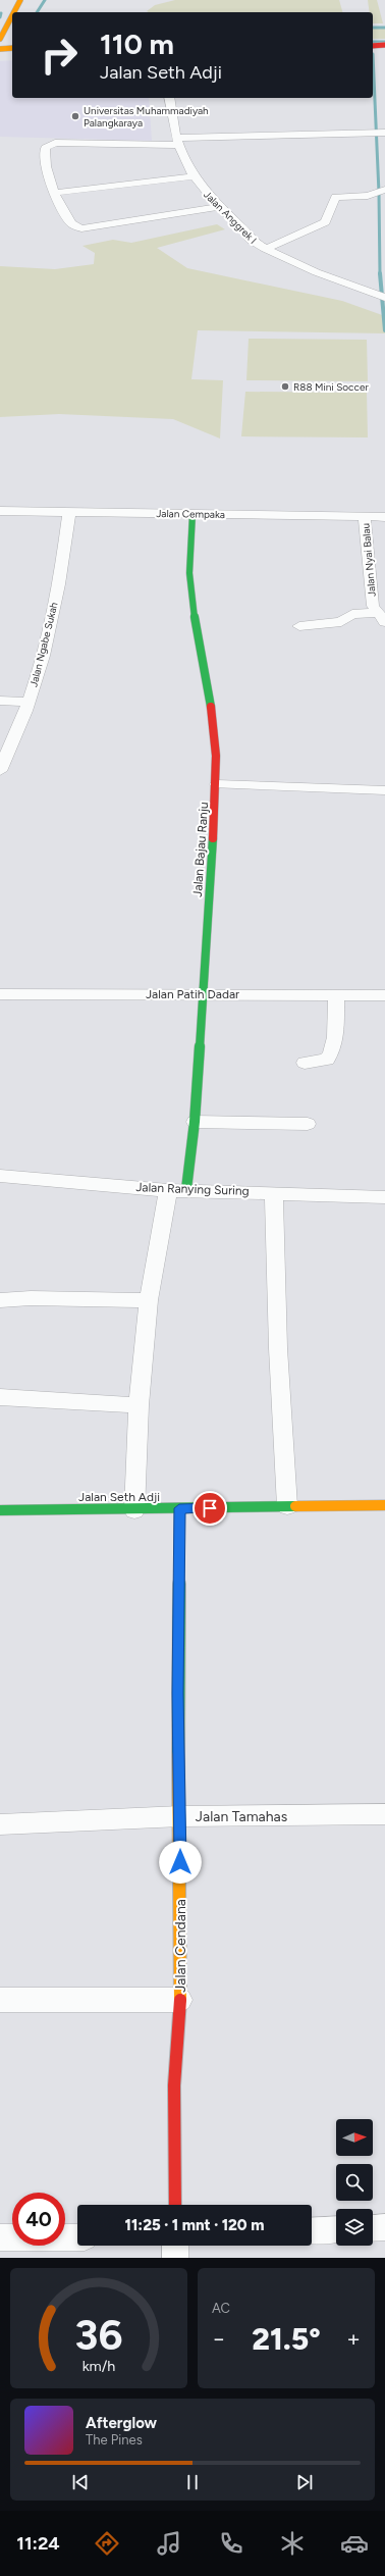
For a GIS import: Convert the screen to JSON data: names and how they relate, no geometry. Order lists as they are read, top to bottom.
{
  "streets": {
    "main road": ["Jalan Bajau Ranju", "Jalan Seth Adji", "Jalan Cendana"],
    "street": [
      "Jalan Anggrek I",
      "Jalan Cempaka",
      "Jalan Nyai Balau",
      "Jalan Ngabe Sukah",
      "Jalan Patih Dadar",
      "Jalan Ranying Suring",
      "Jalan Tamahas"
    ]
  },
  "crossings": [
    ["Jalan Cempaka", "Jalan Nyai Balau"],
    ["Jalan Cempaka", "Jalan Ngabe Sukah"],
    ["Jalan Cempaka", "Jalan Bajau Ranju"],
    ["Jalan Bajau Ranju", "Jalan Patih Dadar"],
    ["Jalan Bajau Ranju", "Jalan Ranying Suring"],
    ["Jalan Seth Adji", "Jalan Cendana"],
    ["Jalan Tamahas", "Jalan Cendana"]
  ],
  "places": ["Universitas Muhammadiyah Palangkaraya", "R88 Mini Soccer"],
  "north": "right",
  "page": {
    "turn": ["110 m", "Jalan Seth Adji"],
    "limit": "40",
    "trip": "11:25 · 1 mnt · 120 m",
    "tile": "AC",
    "heat": ["−", "21.5°", "+"],
    "song": ["Afterglow", "The Pines"],
    "tabs": "11:24",
    "gauge": ["36", "km/h"]
  }
}
